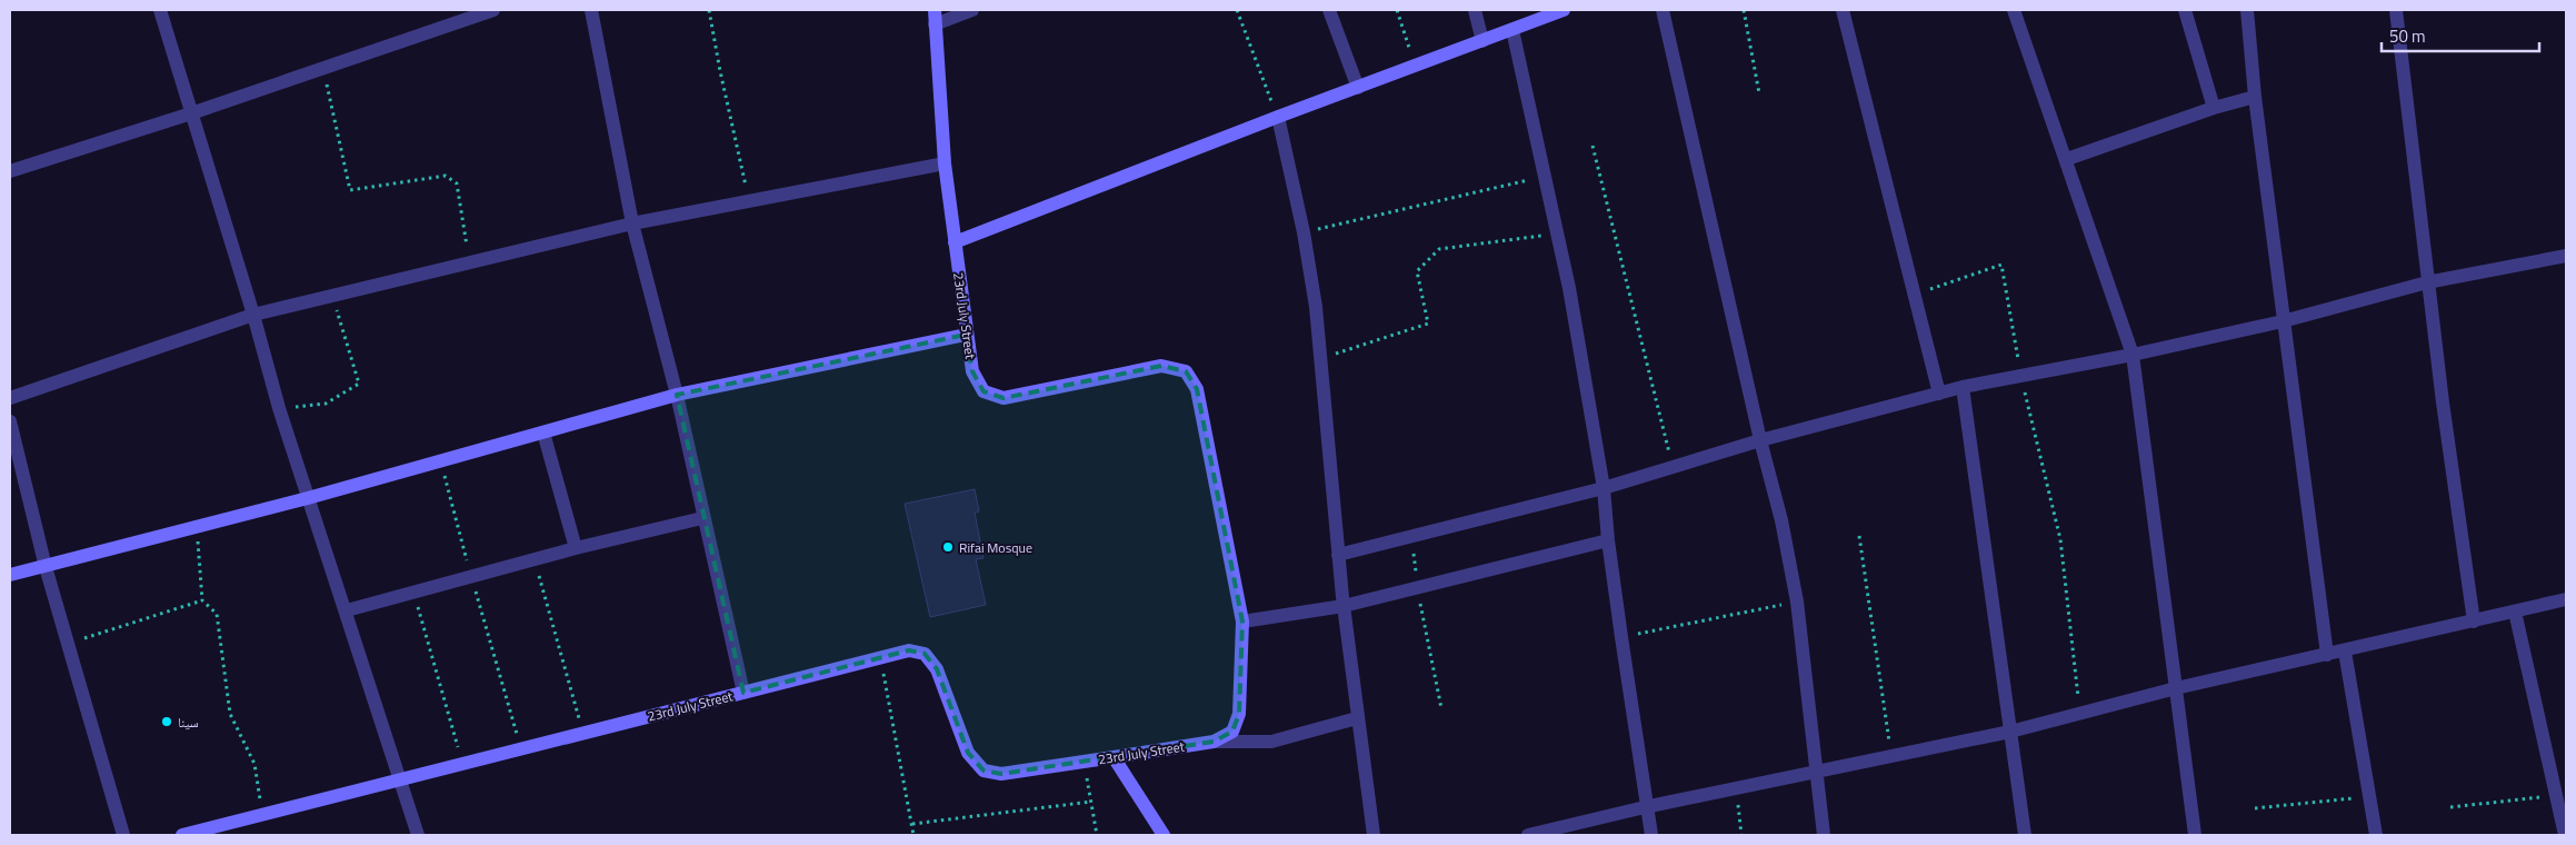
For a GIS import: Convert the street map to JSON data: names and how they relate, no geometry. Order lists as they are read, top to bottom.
{
  "streets": {
    "street": ["23rd July Street"]
  },
  "places": ["Rifai Mosque", "سينا"],
  "scale_bar": "50 m"
}
